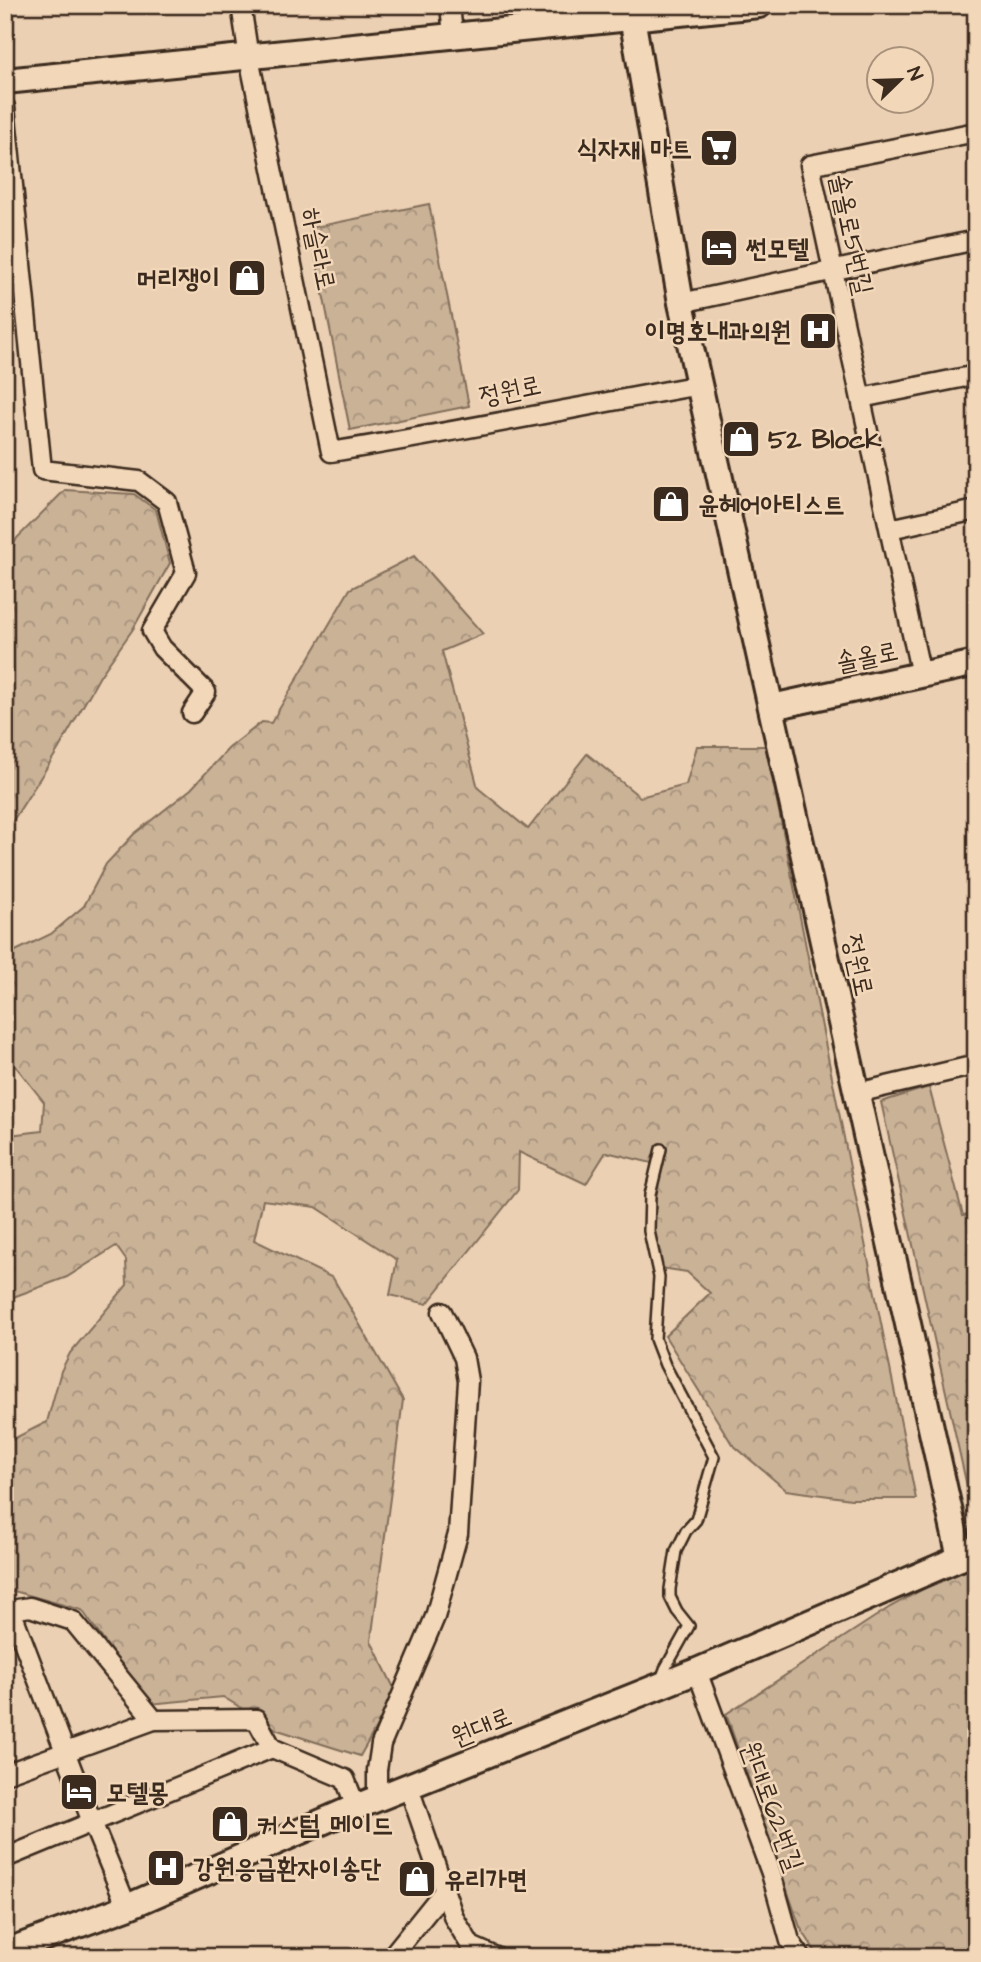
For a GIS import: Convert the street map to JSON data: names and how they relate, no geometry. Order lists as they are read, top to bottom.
{
  "streets": {
    "street": [
      "솔올로5번길",
      "하슬라로",
      "정원로",
      "솔올로",
      "원대로",
      "원대로62번길"
    ]
  },
  "crossings": [
    ["솔올로5번길", "솔올로"],
    ["하슬라로", "정원로"],
    ["정원로", "솔올로"],
    ["정원로", "원대로"],
    ["원대로", "원대로62번길"]
  ],
  "places": {
    "supermarket": ["식자재 마트"],
    "hotel": ["썬모텔", "모텔몽"],
    "shop": [
      "머리쟁이",
      "52 Block",
      "윤헤어아티스트",
      "커스텀 메이드",
      "유리가면"
    ],
    "hospital": ["이명호내과의원", "강원응급환자이송단"]
  },
  "north": "top right"
}
